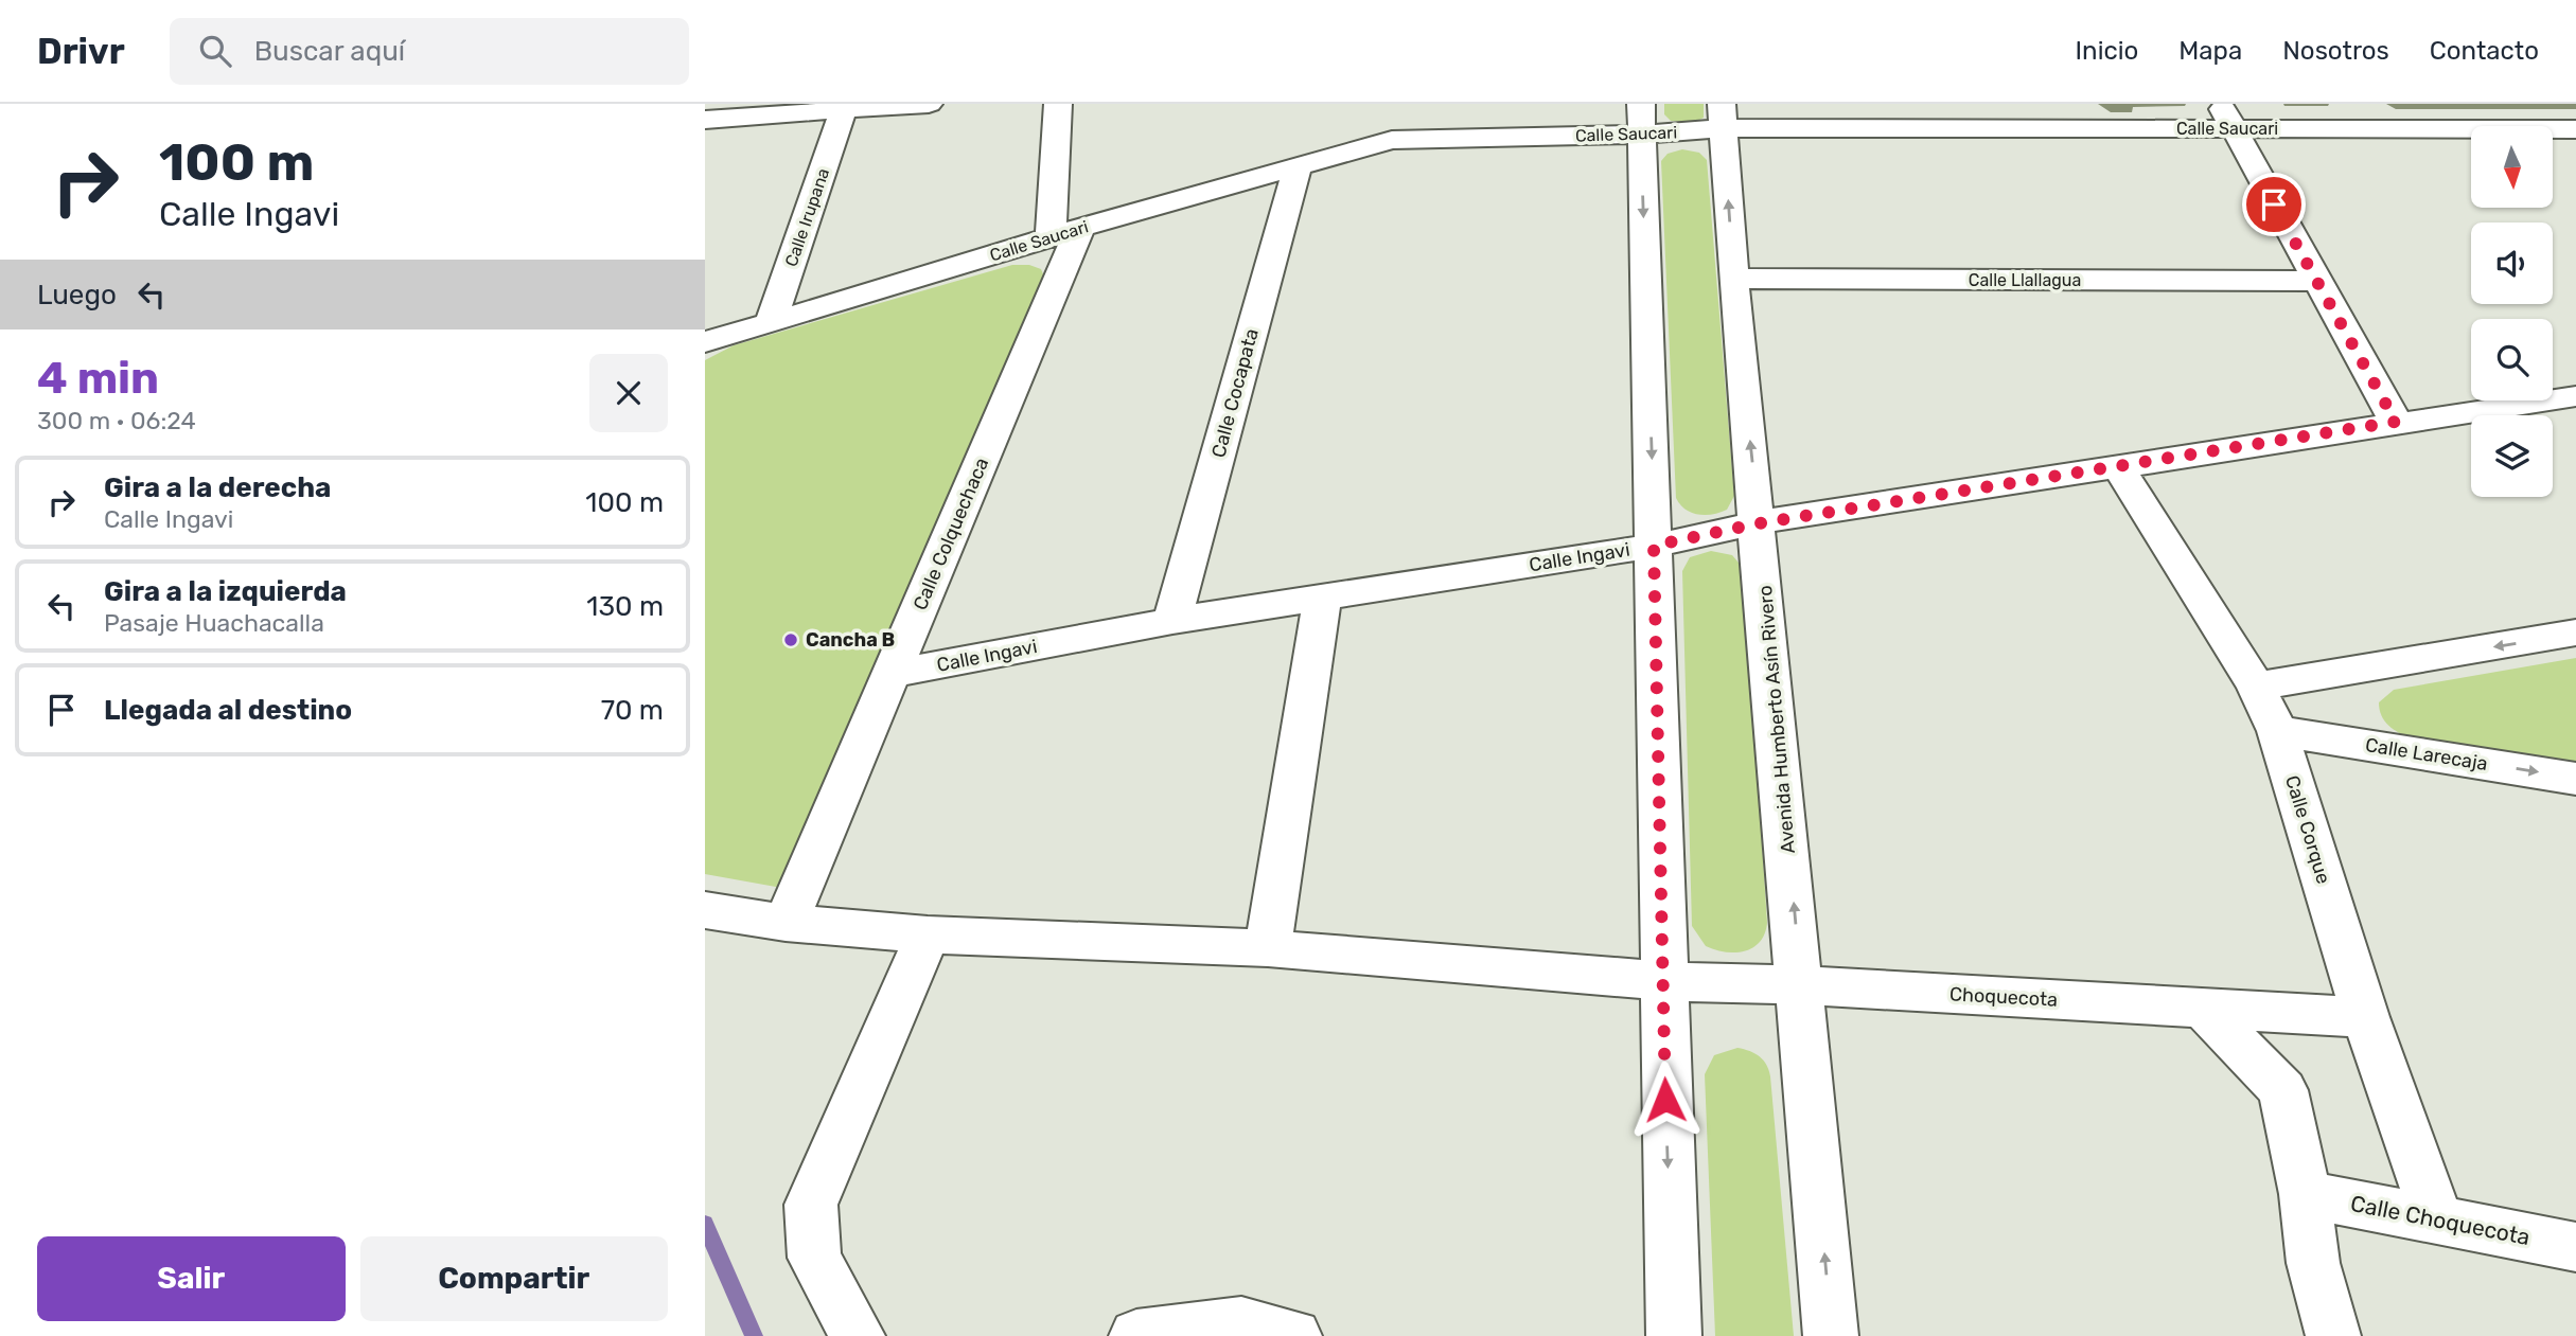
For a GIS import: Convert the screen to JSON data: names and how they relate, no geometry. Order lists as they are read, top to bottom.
{
  "streets": {
    "street": [
      "Calle Saucari",
      "Calle Irupana",
      "Calle Llallagua",
      "Calle Cocapata",
      "Calle Colquechaca",
      "Calle Ingavi",
      "Avenida Humberto Asín Rivero",
      "Calle Larecaja",
      "Calle Corque",
      "Choquecota",
      "Calle Choquecota"
    ]
  },
  "crossings": [
    ["Calle Saucari", "Calle Irupana"],
    ["Calle Saucari", "Calle Cocapata"],
    ["Calle Saucari", "Calle Colquechaca"],
    ["Calle Saucari", "Avenida Humberto Asín Rivero"],
    ["Calle Llallagua", "Avenida Humberto Asín Rivero"],
    ["Calle Cocapata", "Calle Ingavi"],
    ["Calle Colquechaca", "Calle Ingavi"],
    ["Calle Colquechaca", "Choquecota"],
    ["Calle Ingavi", "Avenida Humberto Asín Rivero"],
    ["Calle Ingavi", "Calle Corque"],
    ["Avenida Humberto Asín Rivero", "Choquecota"],
    ["Calle Larecaja", "Calle Corque"],
    ["Calle Corque", "Choquecota"],
    ["Calle Corque", "Calle Choquecota"]
  ],
  "places": ["Cancha B"],
  "north": "bottom",
  "page": {
    "header": "Drivr",
    "search": "Buscar aquí",
    "nav": [
      "Inicio",
      "Mapa",
      "Nosotros",
      "Contacto"
    ],
    "turn": ["100 m", "Calle Ingavi"],
    "then": "Luego",
    "heading": ["4 min", "300 m · 06:24"],
    "list": [
      {
        "name": "Gira a la derecha",
        "note": "Calle Ingavi",
        "value": "100 m"
      },
      {
        "name": "Gira a la izquierda",
        "note": "Pasaje Huachacalla",
        "value": "130 m"
      },
      {
        "name": "Llegada al destino",
        "value": "70 m"
      }
    ],
    "buttons": ["Salir", "Compartir"]
  }
}
